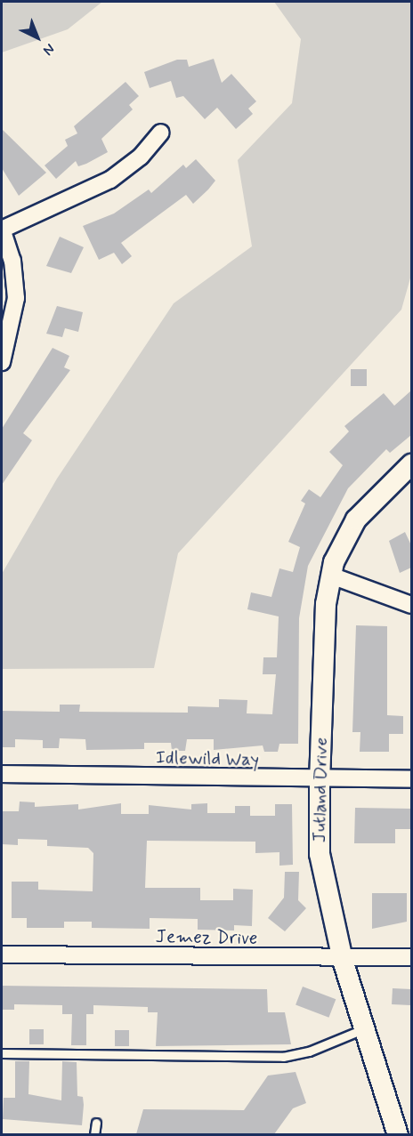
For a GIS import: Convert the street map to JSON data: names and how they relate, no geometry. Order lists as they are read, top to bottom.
{
  "streets": {
    "street": ["Idlewild Way", "Jutland Drive", "Jemez Drive"]
  },
  "crossings": [
    ["Idlewild Way", "Jutland Drive"],
    ["Jutland Drive", "Jemez Drive"]
  ],
  "north": "bottom right"
}
